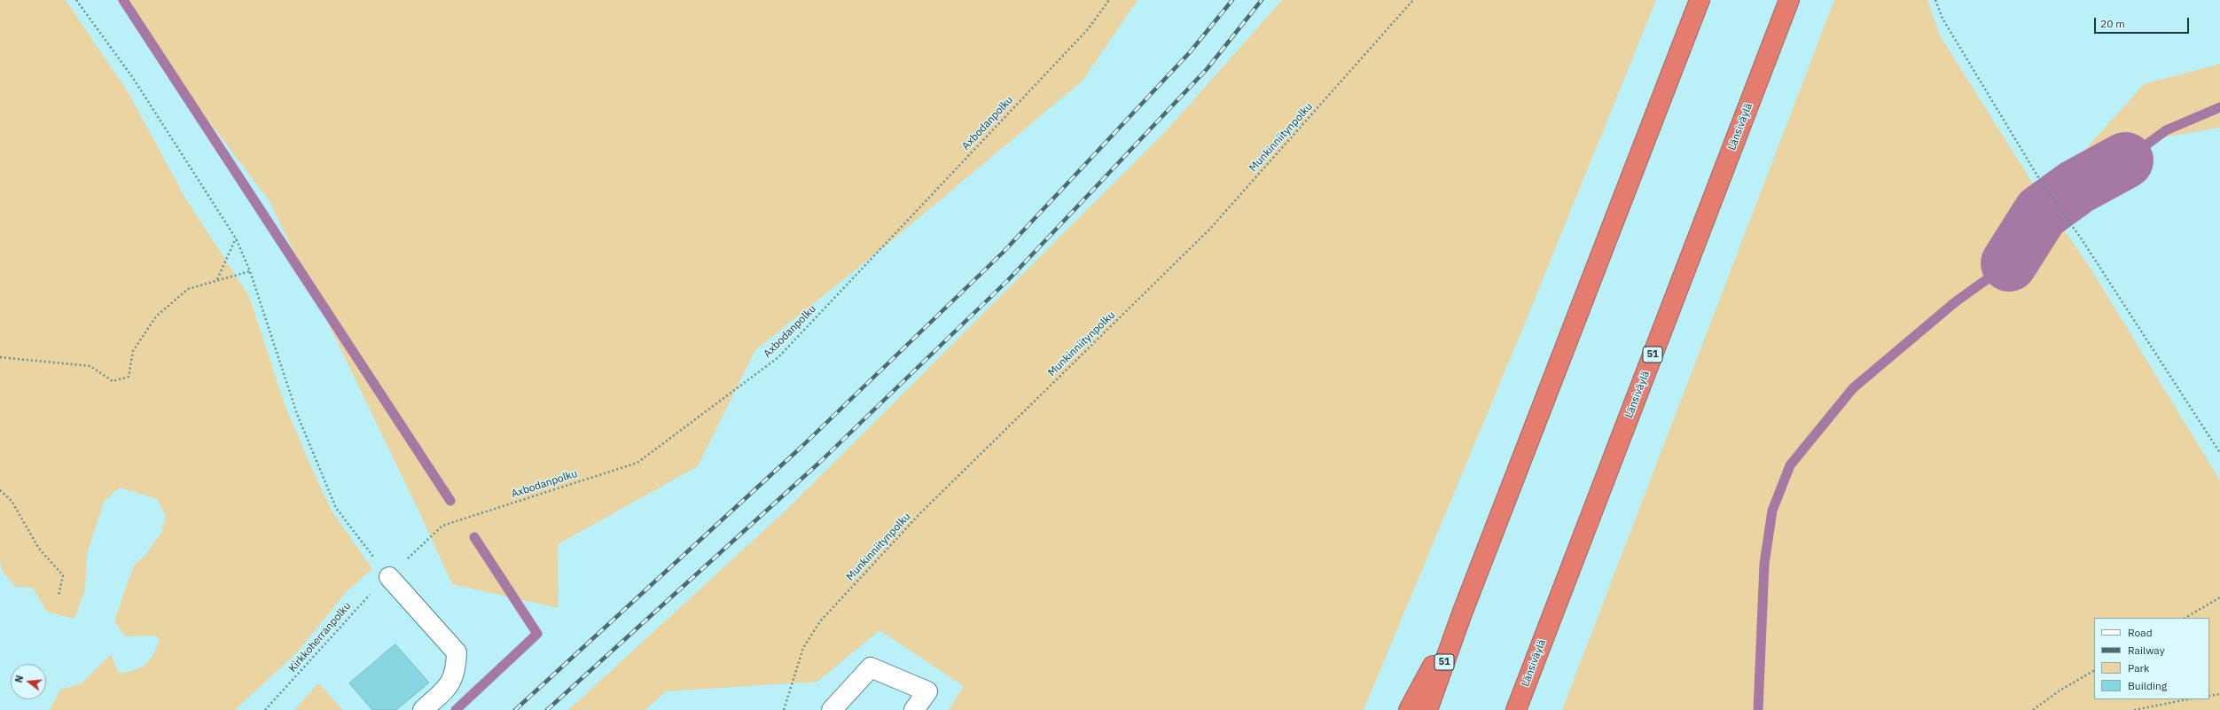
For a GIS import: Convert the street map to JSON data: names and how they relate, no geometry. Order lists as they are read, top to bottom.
{
  "streets": {
    "highway": ["Länsiväylä", "51"],
    "path": ["Axbodanpolku", "Munkinniitynpolku", "Kirkkoherranpolku"]
  },
  "crossings": [
    ["Axbodanpolku", "Kirkkoherranpolku"]
  ],
  "legend": [
    "Road",
    "Railway",
    "Park",
    "Building"
  ],
  "scale_bar": "20 m",
  "north": "left"
}
